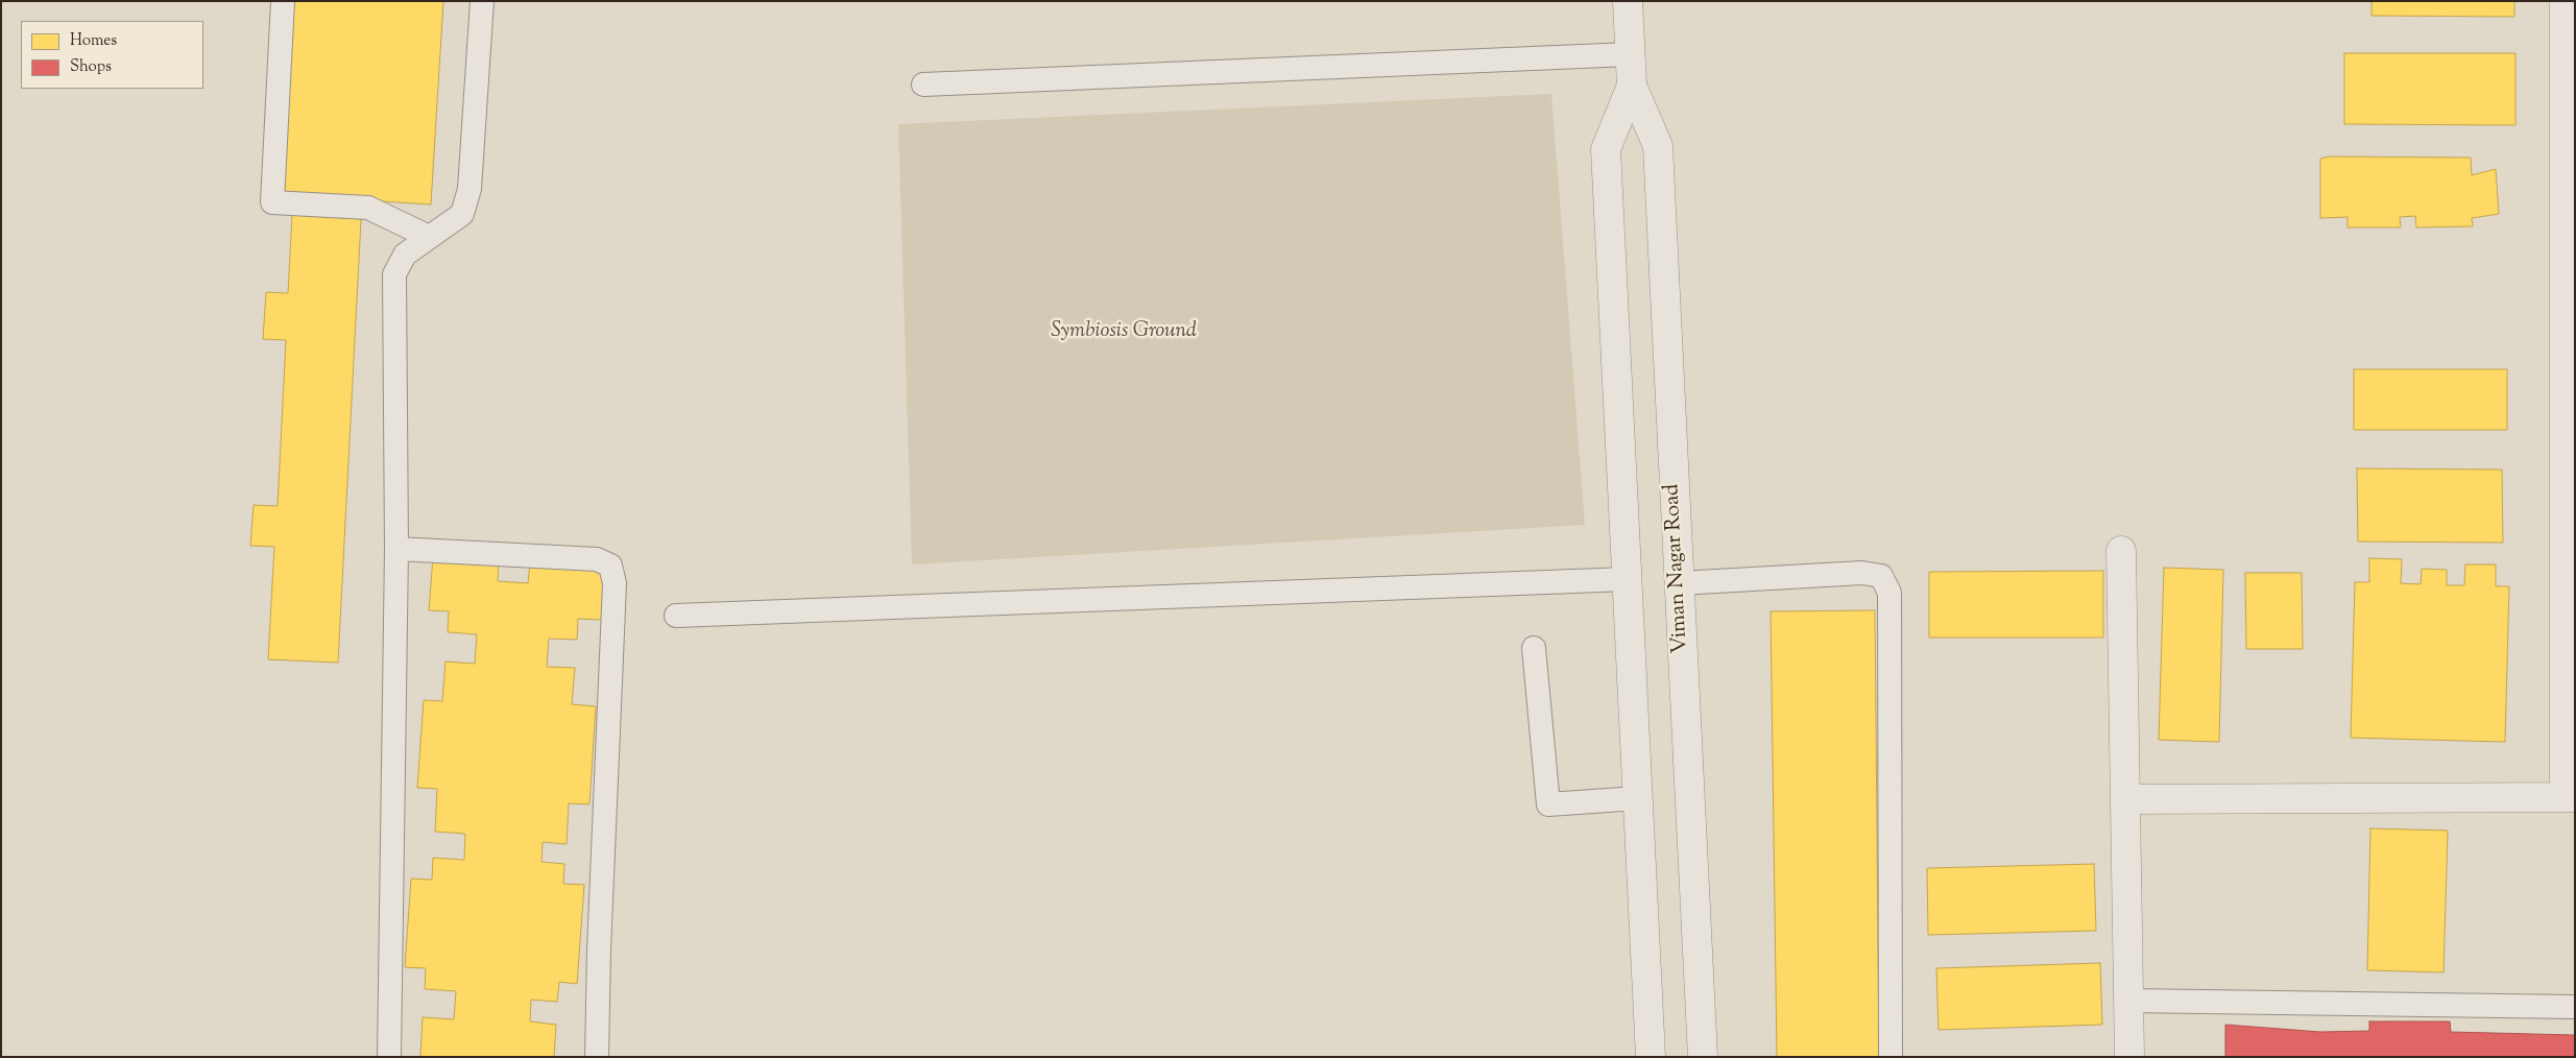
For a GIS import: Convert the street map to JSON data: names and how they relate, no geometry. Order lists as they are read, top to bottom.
{
  "streets": {
    "street": ["Viman Nagar Road"]
  },
  "parks": ["Symbiosis Ground"],
  "legend": ["Homes", "Shops"]
}
